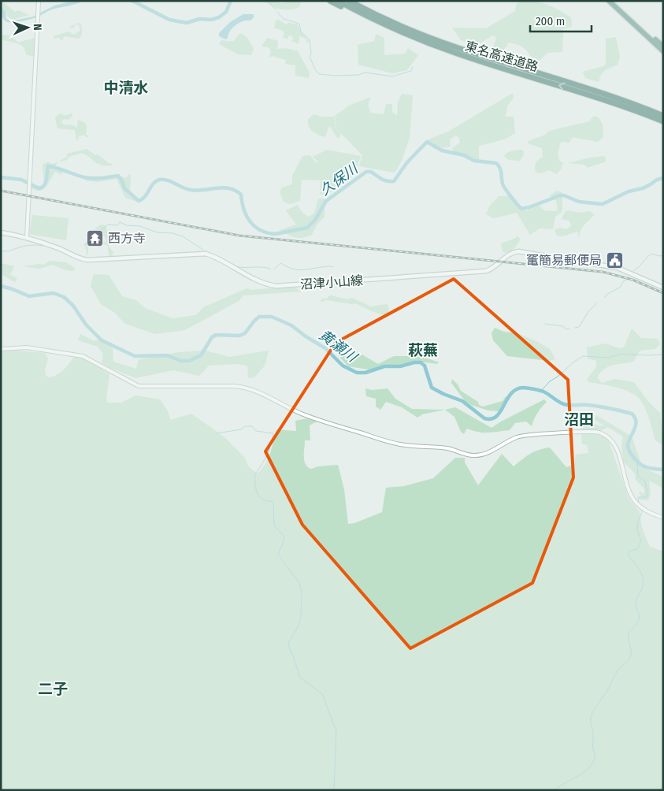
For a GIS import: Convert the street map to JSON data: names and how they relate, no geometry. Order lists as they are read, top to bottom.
{
  "streets": {
    "highway": ["東名高速道路"],
    "main road": ["沼津小山線"]
  },
  "districts": [
    "中清水",
    "萩蕪",
    "沼田",
    "二子"
  ],
  "water": ["久保川", "黄瀬川"],
  "places": {
    "temple": ["西方寺"],
    "public building": ["竃簡易郵便局"]
  },
  "scale_bar": "200 m",
  "north": "right"
}
